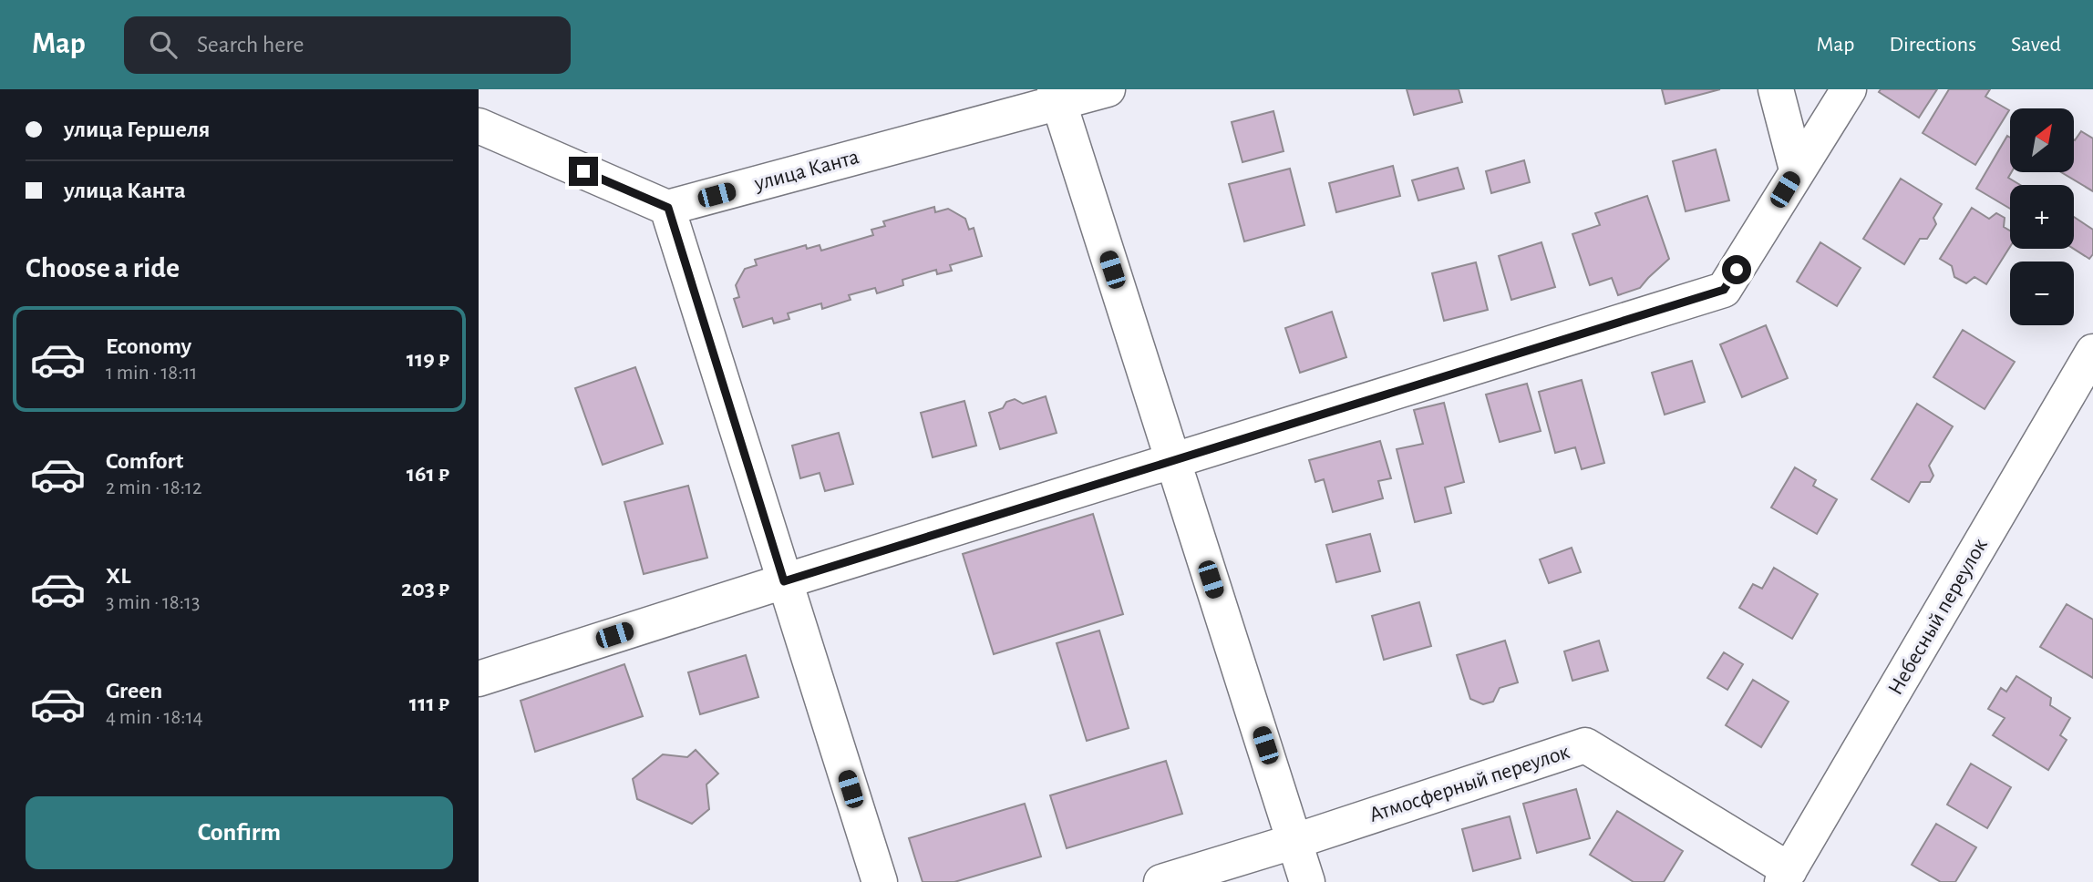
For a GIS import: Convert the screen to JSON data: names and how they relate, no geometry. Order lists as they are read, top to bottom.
{
  "streets": {
    "street": ["улица Канта", "Небесный переулок", "Атмосферный переулок"]
  },
  "crossings": [
    ["Небесный переулок", "Атмосферный переулок"]
  ],
  "north": "top right",
  "page": {
    "header": "Map",
    "search": "Search here",
    "nav": ["Map", "Directions", "Saved"],
    "banner": ["улица Гершеля", "улица Канта"],
    "map_buttons": ["+", "−"],
    "heading": "Choose a ride",
    "list": [
      {
        "name": "Economy",
        "note": "1 min · 18:11",
        "value": "119 ₽"
      },
      {
        "name": "Comfort",
        "note": "2 min · 18:12",
        "value": "161 ₽"
      },
      {
        "name": "XL",
        "note": "3 min · 18:13",
        "value": "203 ₽"
      },
      {
        "name": "Green",
        "note": "4 min · 18:14",
        "value": "111 ₽"
      }
    ],
    "buttons": "Confirm"
  }
}
